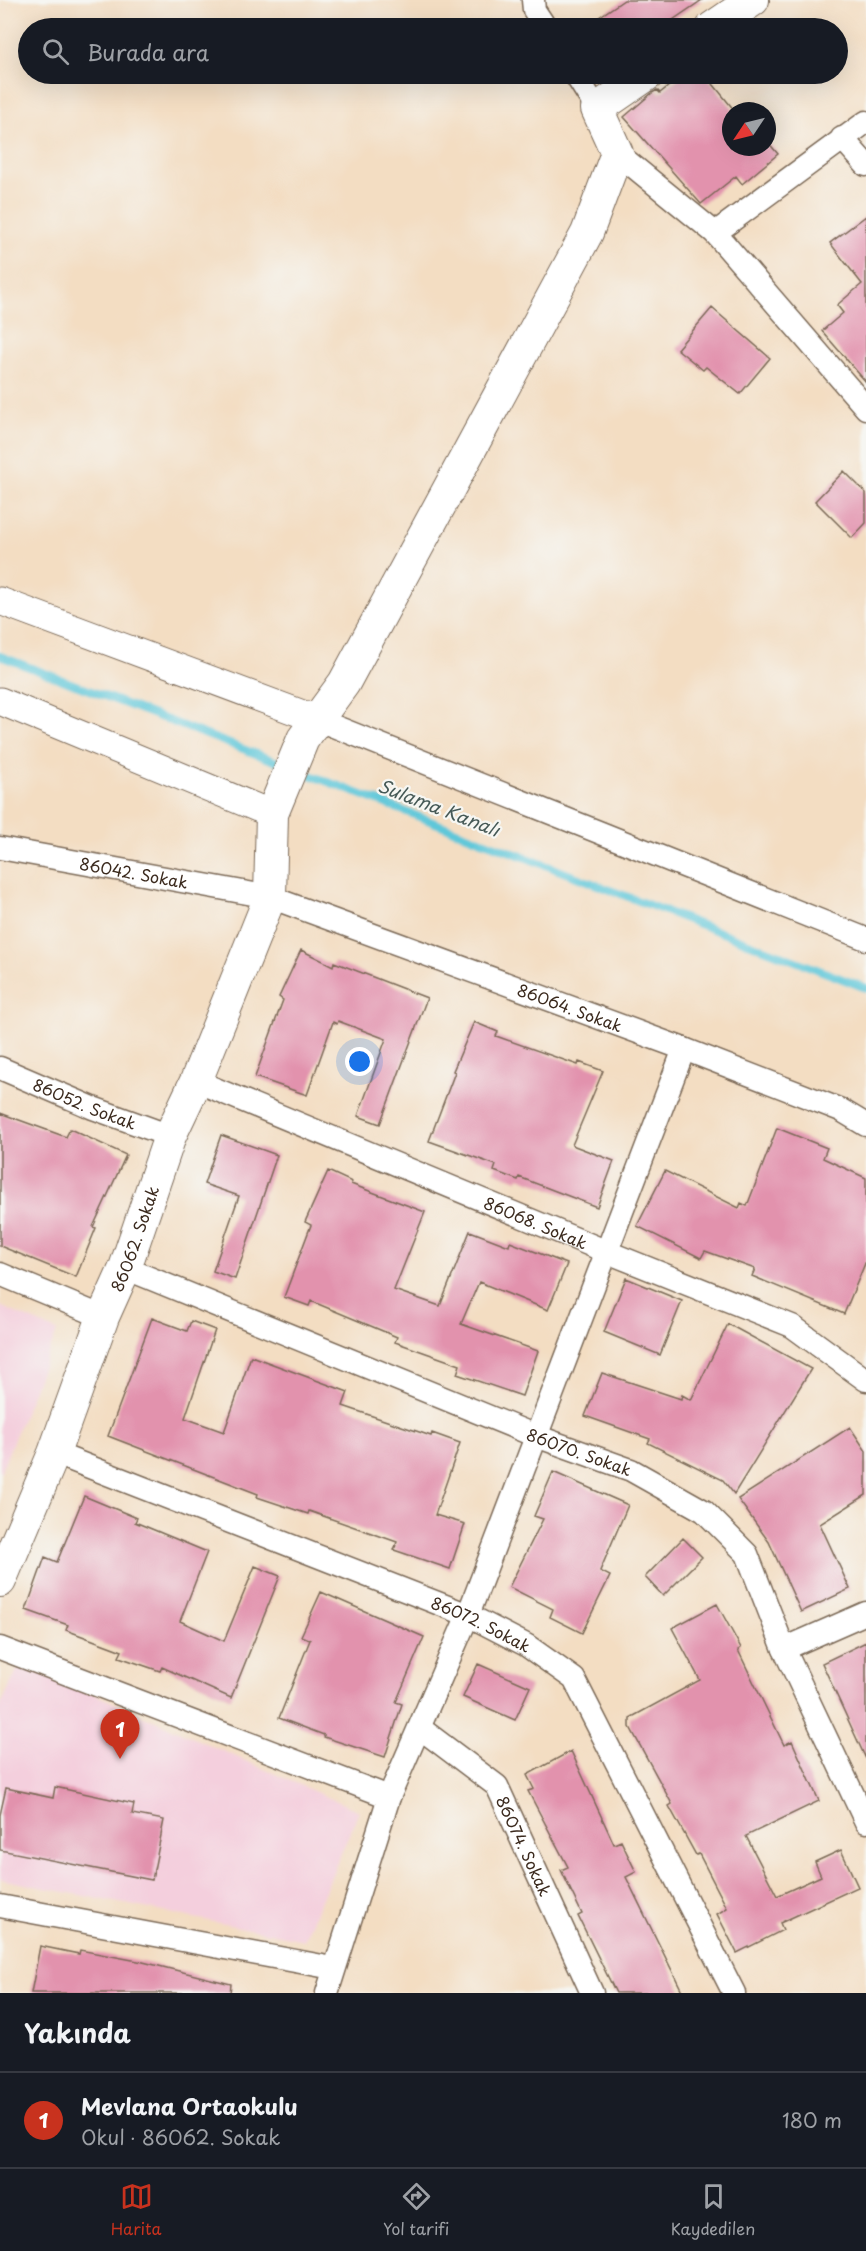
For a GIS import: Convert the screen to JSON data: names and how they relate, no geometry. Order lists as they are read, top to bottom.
{
  "streets": {
    "main road": ["86062. Sokak"],
    "street": [
      "86042. Sokak",
      "86064. Sokak",
      "86052. Sokak",
      "86068. Sokak",
      "86070. Sokak",
      "86072. Sokak",
      "86074. Sokak"
    ]
  },
  "crossings": [
    ["86042. Sokak", "86064. Sokak"],
    ["86042. Sokak", "86062. Sokak"],
    ["86064. Sokak", "86062. Sokak"],
    ["86052. Sokak", "86062. Sokak"],
    ["86068. Sokak", "86062. Sokak"],
    ["86062. Sokak", "86070. Sokak"],
    ["86062. Sokak", "86072. Sokak"]
  ],
  "water": ["Sulama Kanalı"],
  "north": "bottom left",
  "page": {
    "search": "Burada ara",
    "pins": "1",
    "heading": "Yakında",
    "list": [
      {
        "mark": "1",
        "name": "Mevlana Ortaokulu",
        "note": "Okul · 86062. Sokak",
        "value": "180 m"
      }
    ],
    "nav": ["Harita", "Yol tarifi", "Kaydedilen"]
  }
}
